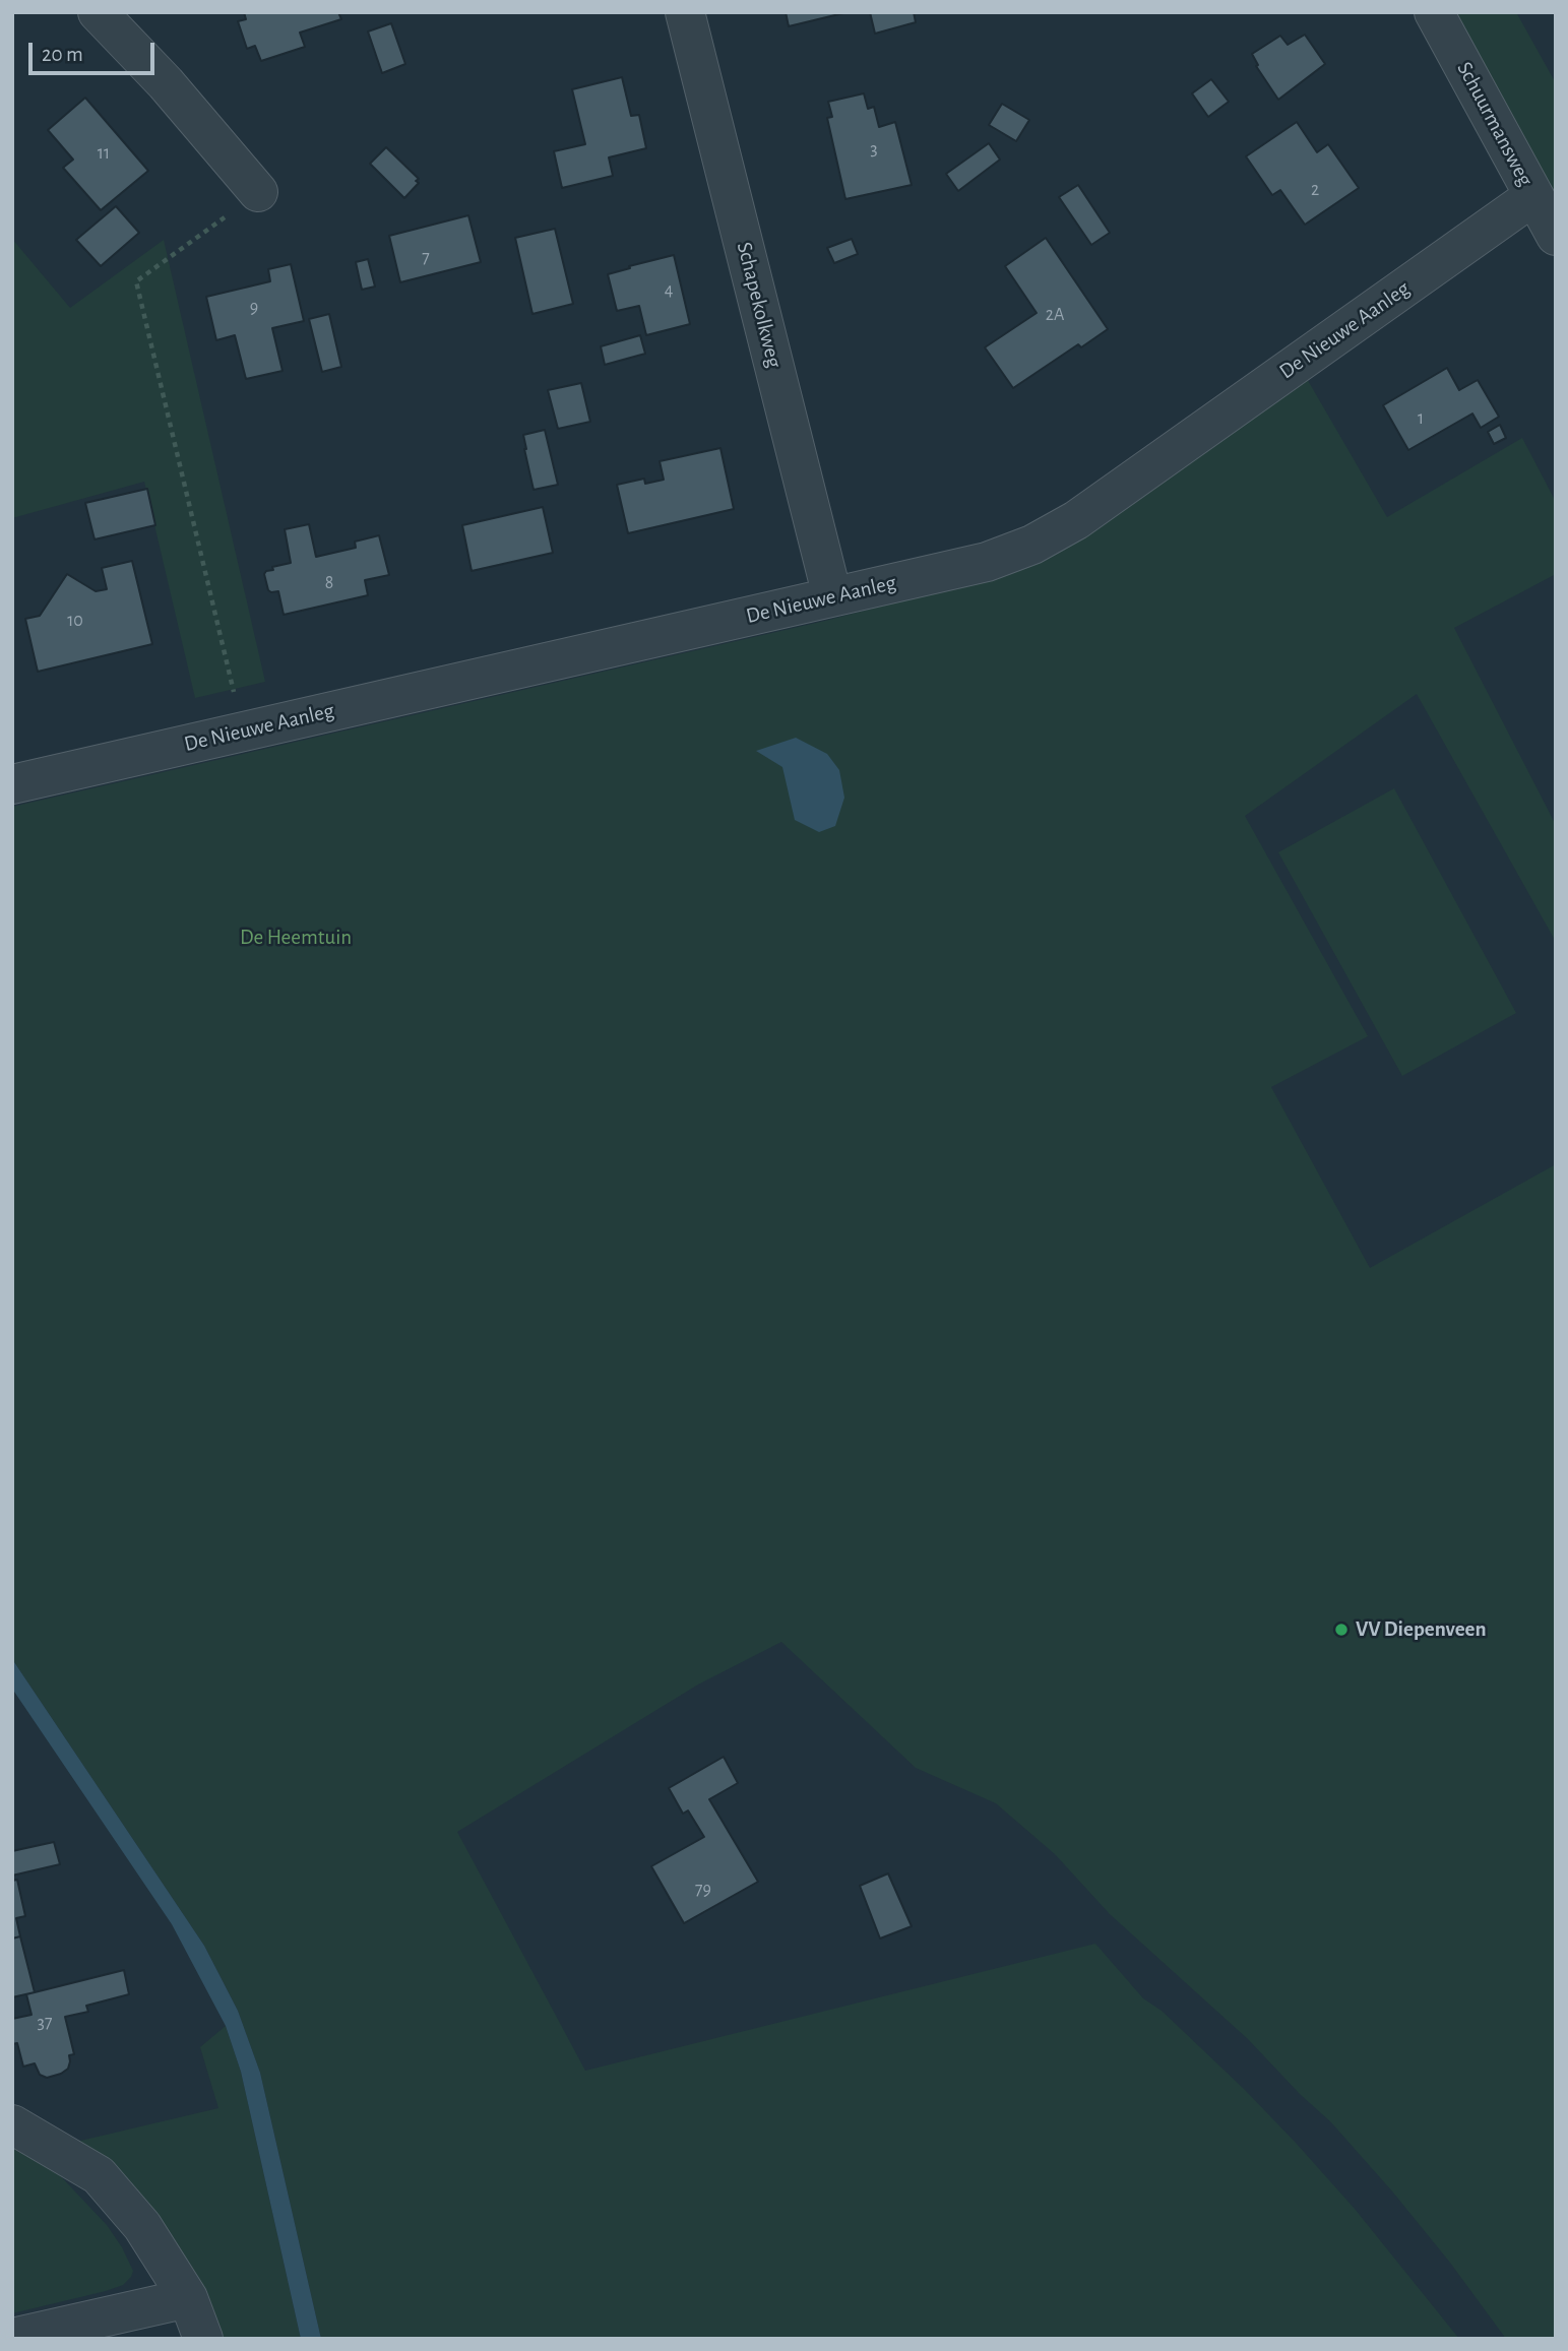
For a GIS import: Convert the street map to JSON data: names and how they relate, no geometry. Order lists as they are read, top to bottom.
{
  "streets": {
    "street": ["Schuurmansweg", "Schapekolkweg", "De Nieuwe Aanleg"]
  },
  "crossings": [
    ["Schuurmansweg", "De Nieuwe Aanleg"],
    ["Schapekolkweg", "De Nieuwe Aanleg"]
  ],
  "parks": ["De Heemtuin"],
  "places": ["VV Diepenveen"],
  "house_numbers": [
    "3",
    "11",
    "2",
    "7",
    "4",
    "9",
    "2A",
    "1",
    "8",
    "10",
    "79",
    "37"
  ],
  "scale_bar": "20 m"
}
